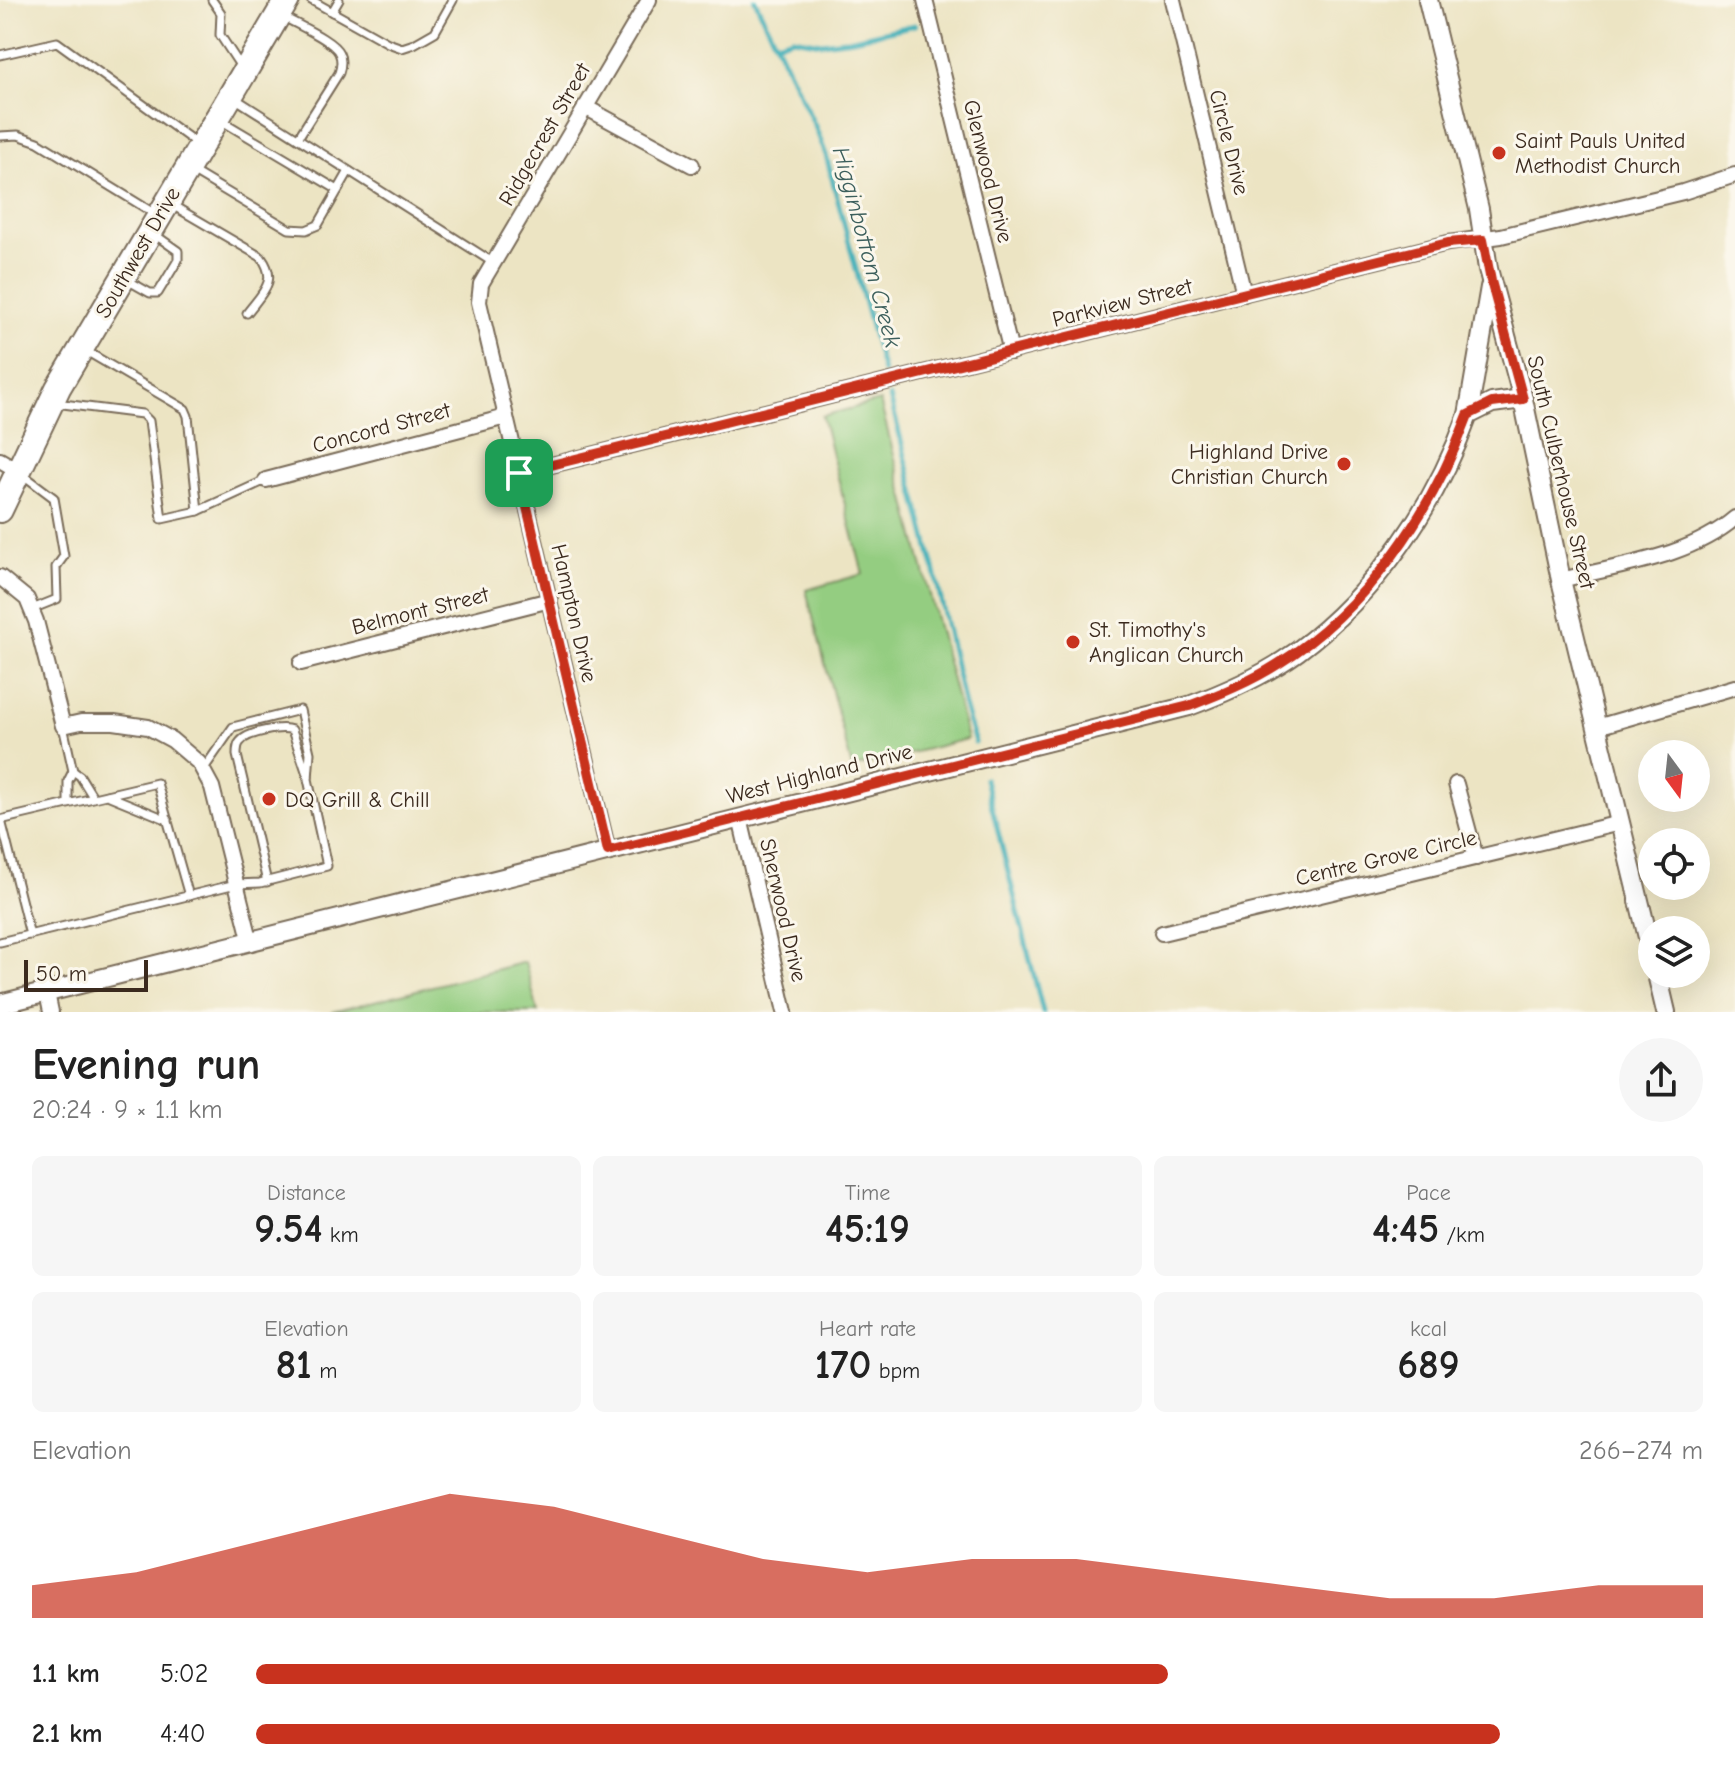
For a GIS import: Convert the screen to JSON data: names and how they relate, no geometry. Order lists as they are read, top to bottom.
{
  "streets": {
    "main road": ["Southwest Drive"],
    "street": [
      "Ridgecrest Street",
      "Circle Drive",
      "Glenwood Drive",
      "Parkview Street",
      "Concord Street",
      "South Culberhouse Street",
      "Belmont Street",
      "Hampton Drive",
      "West Highland Drive",
      "Centre Grove Circle",
      "Sherwood Drive"
    ]
  },
  "crossings": [
    ["Ridgecrest Street", "Hampton Drive"],
    ["Circle Drive", "Parkview Street"],
    ["Glenwood Drive", "Parkview Street"],
    ["Parkview Street", "South Culberhouse Street"],
    ["Parkview Street", "Hampton Drive"],
    ["Concord Street", "Hampton Drive"],
    ["South Culberhouse Street", "West Highland Drive"],
    ["South Culberhouse Street", "Centre Grove Circle"],
    ["Belmont Street", "Hampton Drive"],
    ["Hampton Drive", "West Highland Drive"],
    ["West Highland Drive", "Sherwood Drive"]
  ],
  "water": ["Higginbottom Creek"],
  "places": [
    "Saint Pauls United Methodist Church",
    "Highland Drive Christian Church",
    "St. Timothy's Anglican Church",
    "DQ Grill & Chill"
  ],
  "scale_bar": "50 m",
  "north": "bottom",
  "page": {
    "scale": "50 m",
    "heading": ["Evening run", "20:24 · 9 × 1.1 km"],
    "stats": [
      ["Distance", "9.54 km"],
      ["Time", "45:19"],
      ["Pace", "4:45 /km"],
      ["Elevation", "81 m"],
      ["Heart rate", "170 bpm"],
      ["kcal", "689"]
    ],
    "chart": ["Elevation", "266–274 m"],
    "list": [
      {
        "name": "1.1 km",
        "note": "5:02"
      },
      {
        "name": "2.1 km",
        "note": "4:40"
      }
    ]
  }
}
